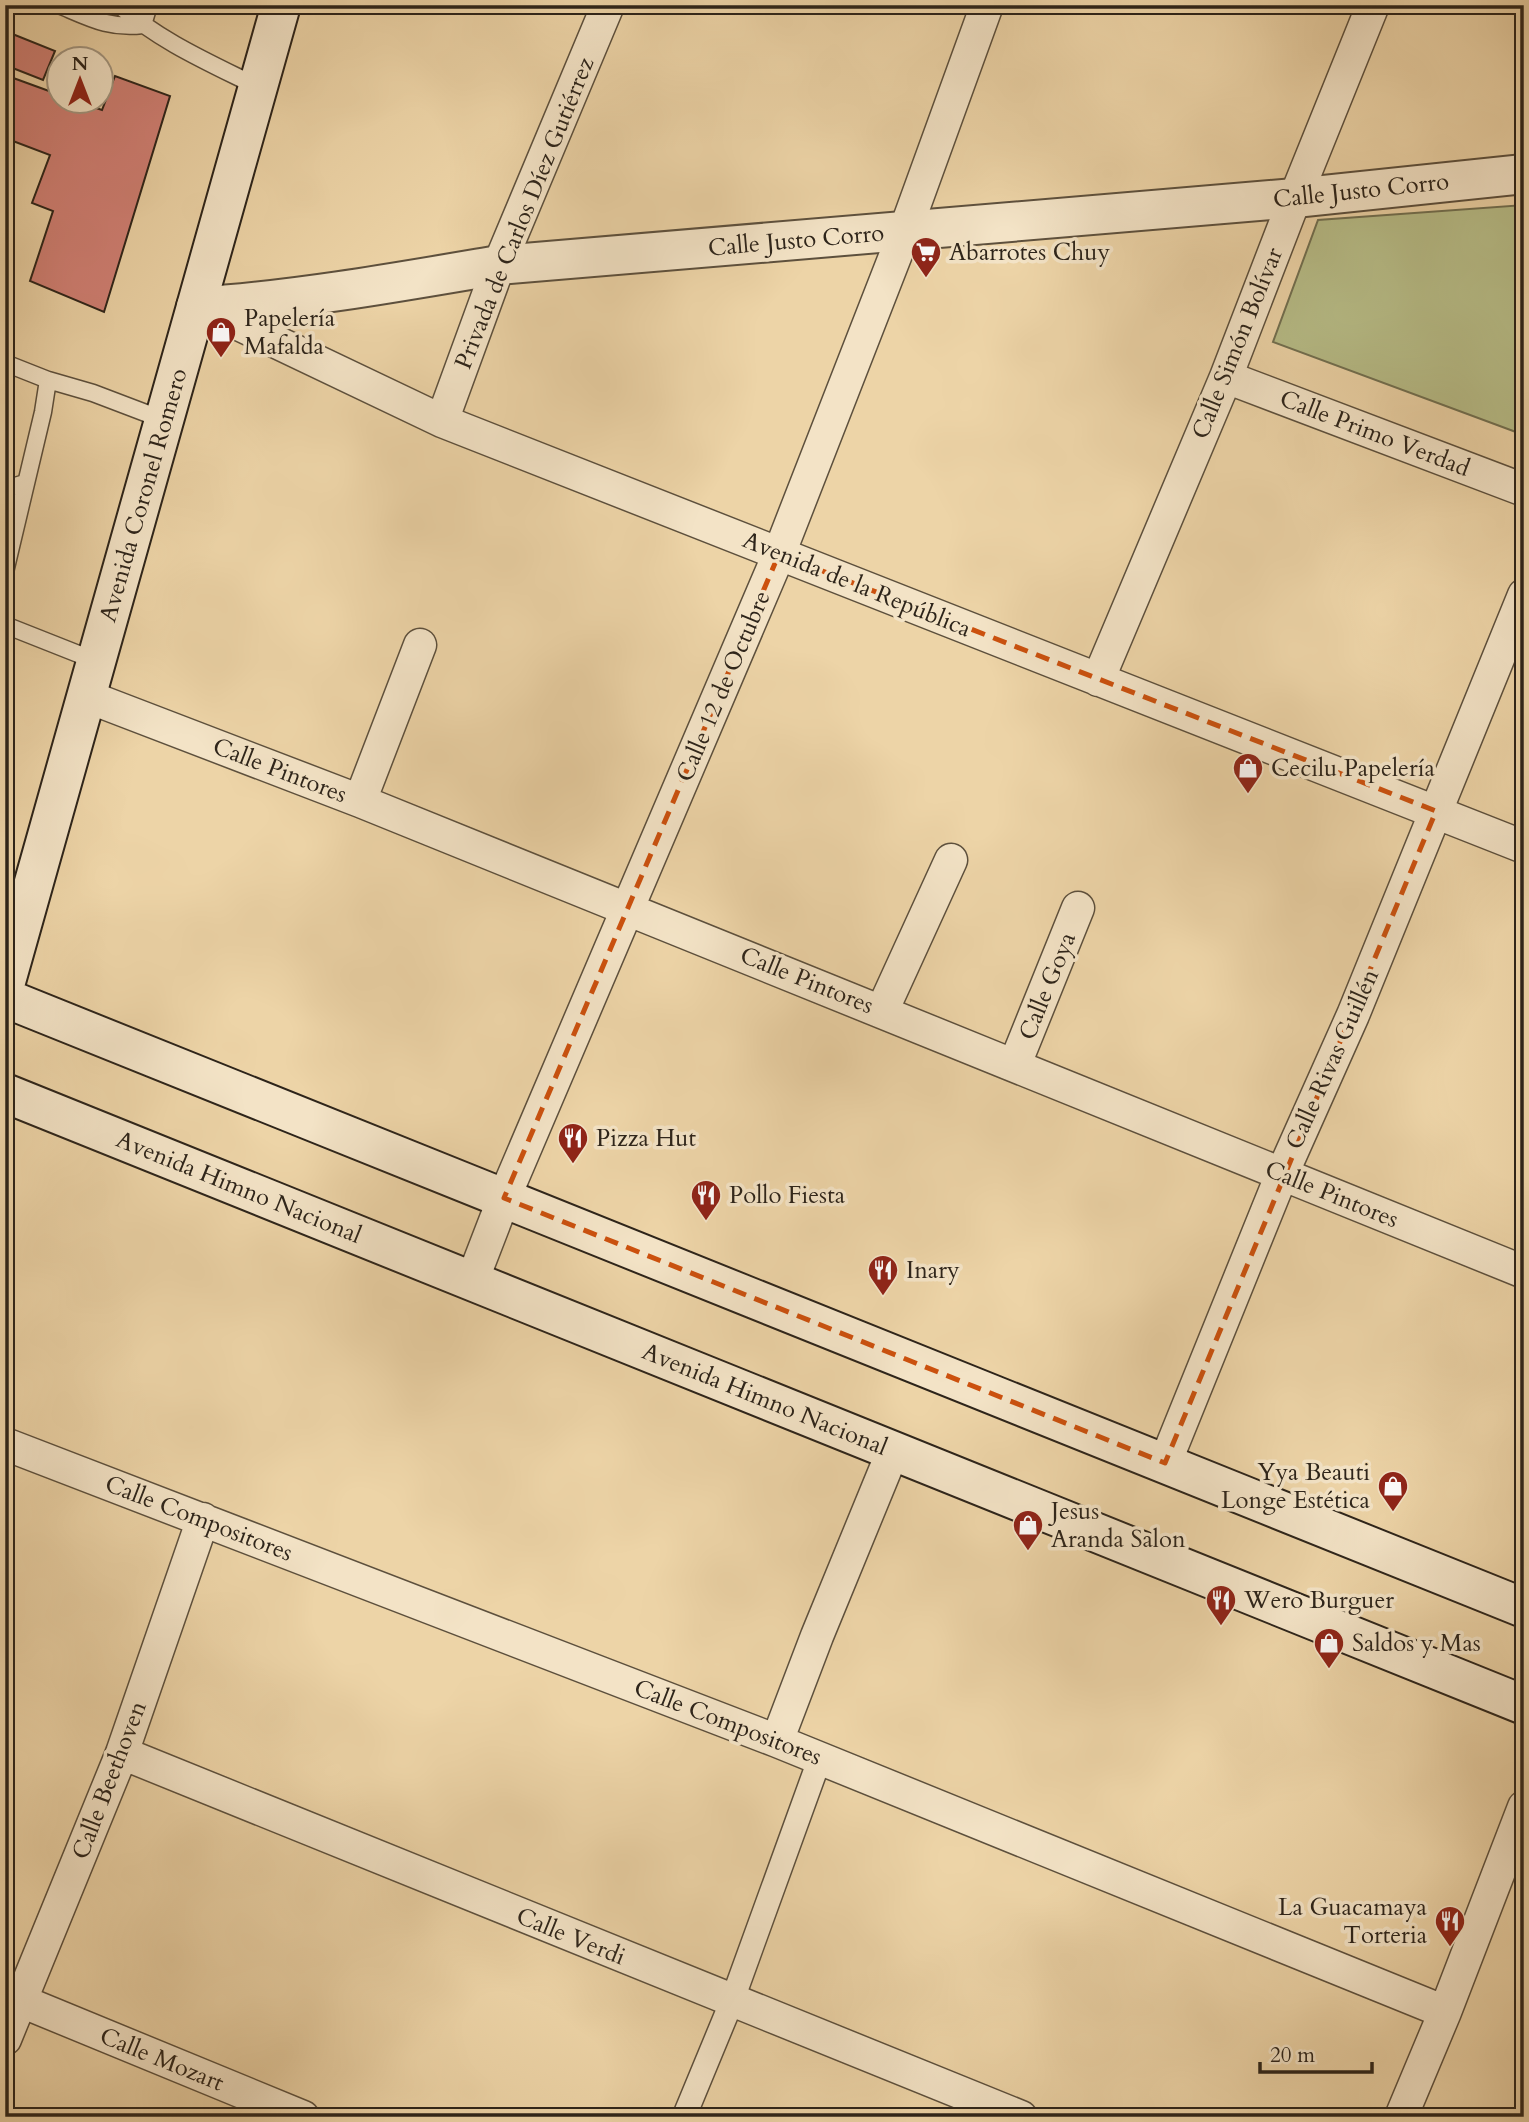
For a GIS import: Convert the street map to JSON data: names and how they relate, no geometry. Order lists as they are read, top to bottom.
{
  "streets": {
    "main road": ["Calle Justo Corro", "Avenida Coronel Romero", "Avenida Himno Nacional"],
    "street": [
      "Privada de Carlos Díez Gutiérrez",
      "Calle Simón Bolívar",
      "Calle Primo Verdad",
      "Avenida de la República",
      "Calle 12 de Octubre",
      "Calle Pintores",
      "Calle Goya",
      "Calle Rivas Guillén",
      "Calle Compositores",
      "Calle Beethoven",
      "Calle Verdi",
      "Calle Mozart"
    ]
  },
  "crossings": [
    ["Calle Justo Corro", "Privada de Carlos Díez Gutiérrez"],
    ["Calle Justo Corro", "Calle Simón Bolívar"],
    ["Calle Justo Corro", "Avenida Coronel Romero"],
    ["Calle Justo Corro", "Avenida de la República"],
    ["Calle Justo Corro", "Calle 12 de Octubre"],
    ["Privada de Carlos Díez Gutiérrez", "Avenida de la República"],
    ["Calle Simón Bolívar", "Calle Primo Verdad"],
    ["Calle Simón Bolívar", "Avenida de la República"],
    ["Avenida Coronel Romero", "Avenida de la República"],
    ["Avenida Coronel Romero", "Calle Pintores"],
    ["Avenida de la República", "Calle 12 de Octubre"],
    ["Avenida de la República", "Calle Rivas Guillén"],
    ["Calle 12 de Octubre", "Calle Pintores"],
    ["Calle 12 de Octubre", "Avenida Himno Nacional"],
    ["Calle Pintores", "Calle Goya"],
    ["Calle Pintores", "Calle Rivas Guillén"],
    ["Calle Compositores", "Calle Beethoven"],
    ["Calle Beethoven", "Calle Verdi"],
    ["Calle Beethoven", "Calle Mozart"]
  ],
  "places": {
    "supermarket": ["Abarrotes Chuy"],
    "shop": [
      "Papelería Mafalda",
      "Cecilu Papelería",
      "Yya Beauti Longe Estética",
      "Jesus Aranda Salon",
      "Saldos y Mas"
    ],
    "restaurant": [
      "Pizza Hut",
      "Pollo Fiesta",
      "Inary",
      "Wero Burguer",
      "La Guacamaya Torteria"
    ]
  },
  "scale_bar": "20 m",
  "north": "top"
}
